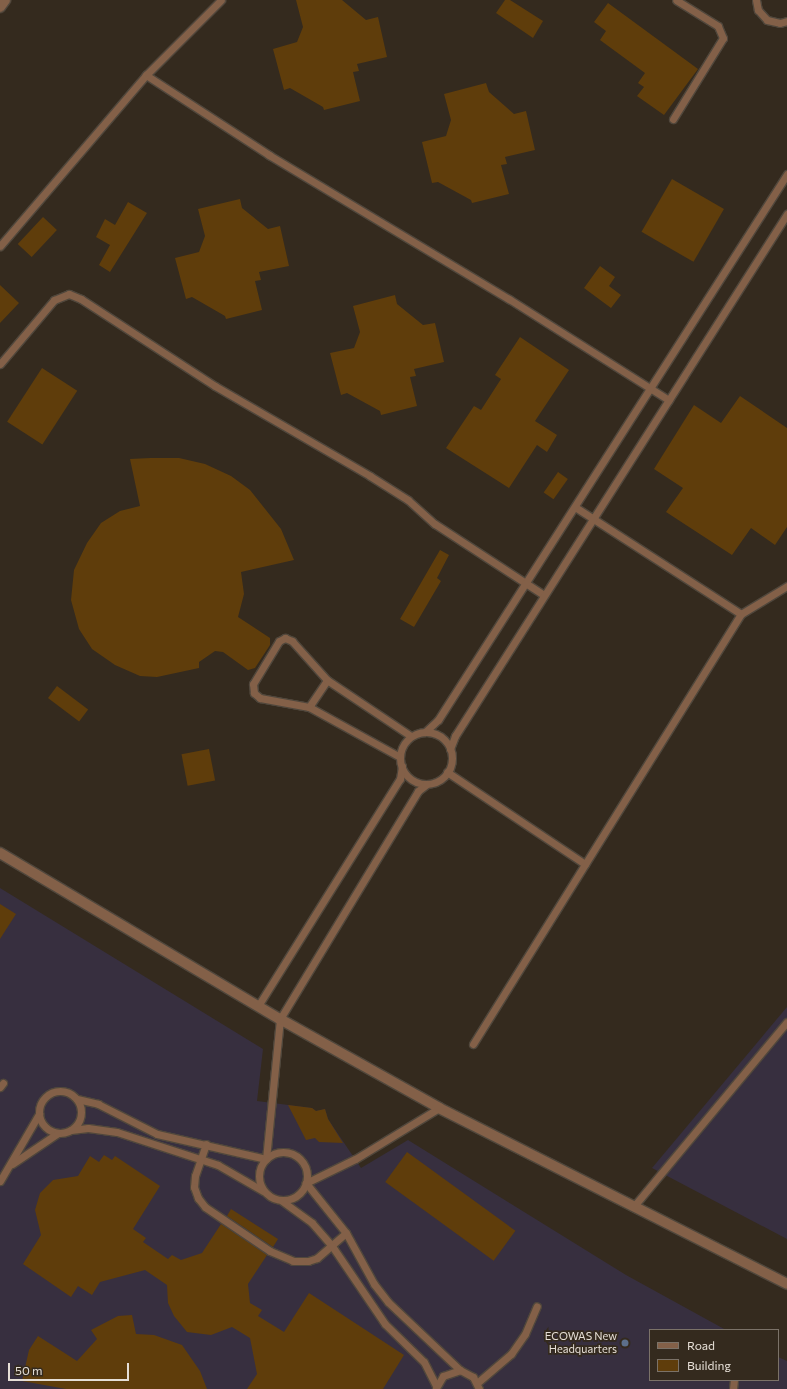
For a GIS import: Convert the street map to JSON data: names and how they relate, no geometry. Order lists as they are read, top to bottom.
{
  "places": ["ECOWAS New Headquarters"],
  "legend": ["Road", "Building"],
  "scale_bar": "50 m"
}
